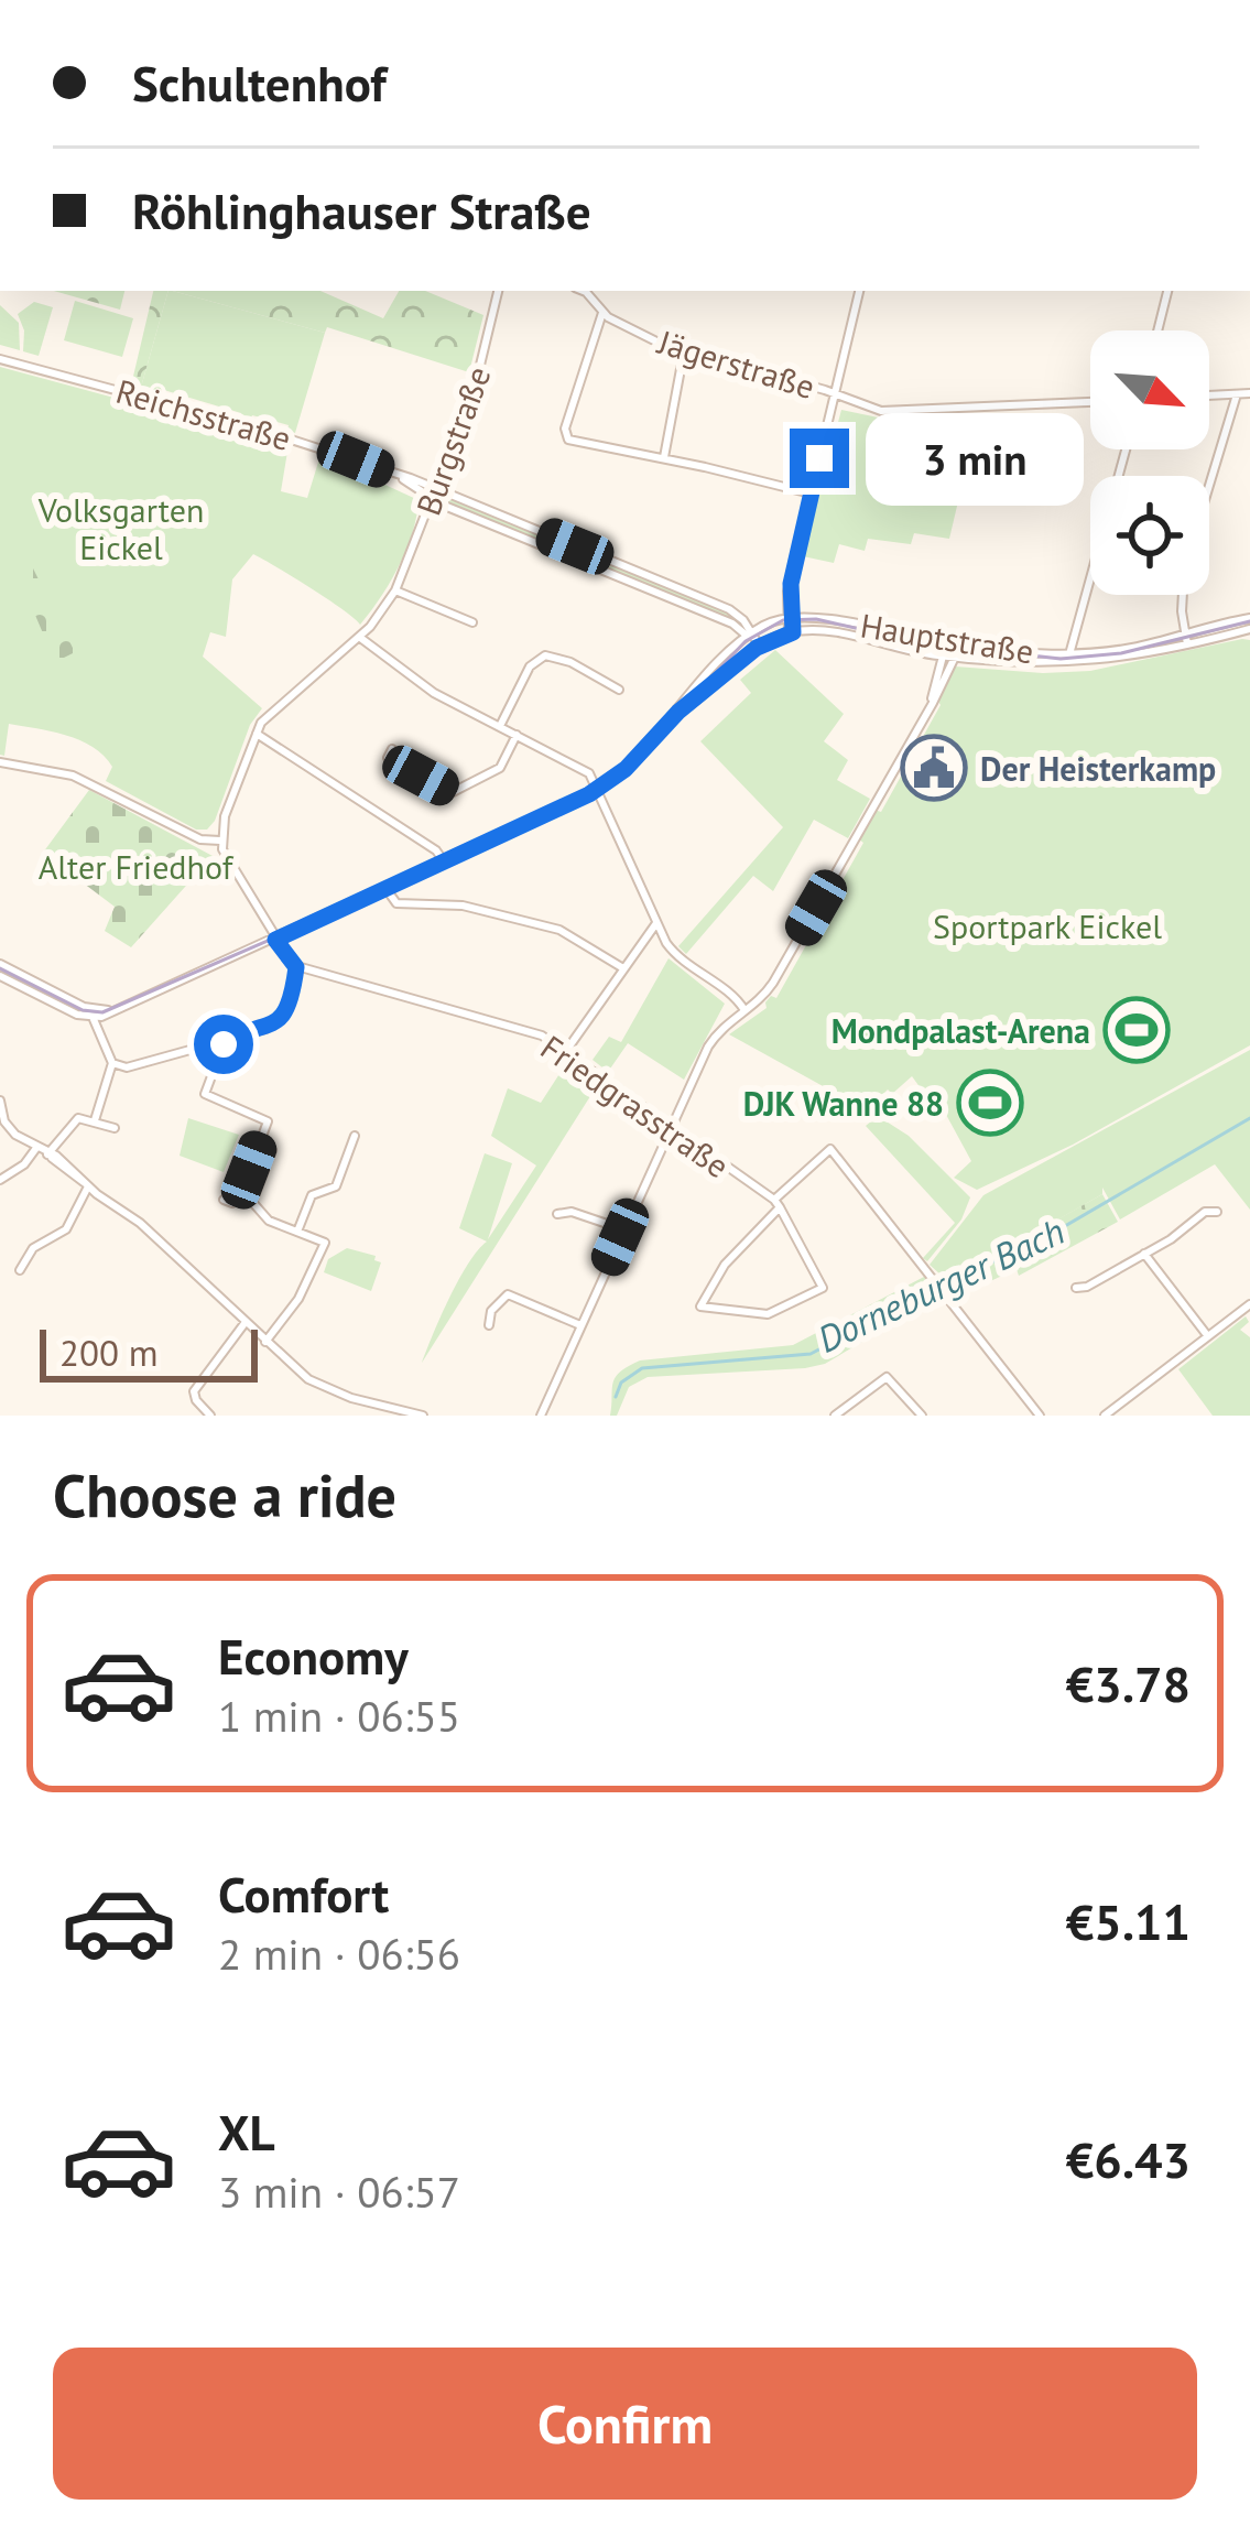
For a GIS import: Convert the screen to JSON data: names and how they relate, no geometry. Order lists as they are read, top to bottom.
{
  "streets": {
    "street": [
      "Jägerstraße",
      "Reichsstraße",
      "Burgstraße",
      "Hauptstraße",
      "Friedgrasstraße"
    ]
  },
  "crossings": [
    ["Reichsstraße", "Burgstraße"],
    ["Reichsstraße", "Hauptstraße"]
  ],
  "water": ["Dorneburger Bach"],
  "parks": ["Volksgarten Eickel", "Alter Friedhof", "Sportpark Eickel"],
  "places": {
    "public building": ["Der Heisterkamp"],
    "sports": ["Mondpalast-Arena", "DJK Wanne 88"]
  },
  "scale_bar": "200 m",
  "north": "bottom right",
  "page": {
    "banner": ["Schultenhof", "Röhlinghauser Straße"],
    "bubble": "3 min",
    "scale": "200 m",
    "heading": "Choose a ride",
    "list": [
      {
        "name": "Economy",
        "note": "1 min · 06:55",
        "value": "€3.78"
      },
      {
        "name": "Comfort",
        "note": "2 min · 06:56",
        "value": "€5.11"
      },
      {
        "name": "XL",
        "note": "3 min · 06:57",
        "value": "€6.43"
      }
    ],
    "buttons": "Confirm"
  }
}
